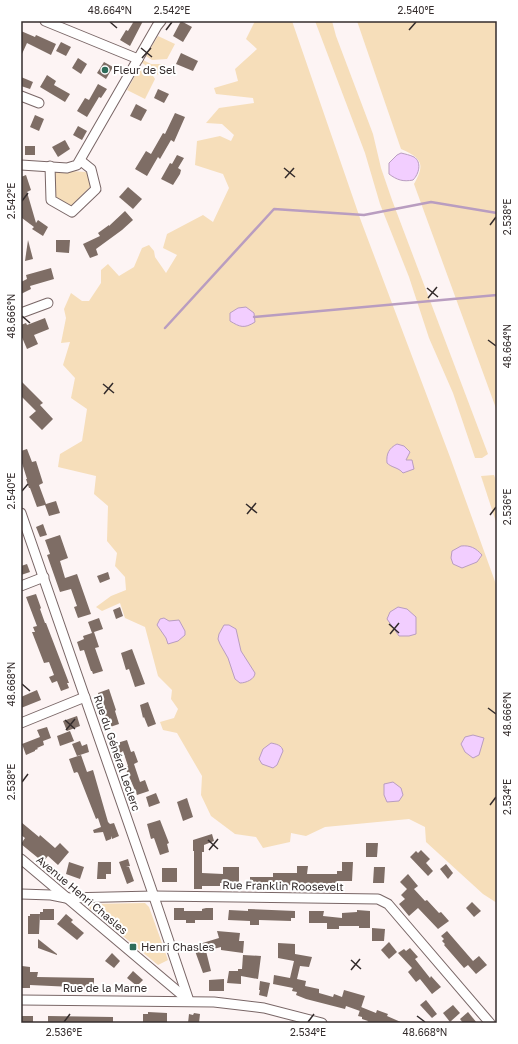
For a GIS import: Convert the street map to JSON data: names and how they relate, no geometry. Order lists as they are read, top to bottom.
{
  "streets": {
    "street": [
      "Rue du Général Leclerc",
      "Rue Franklin Roosevelt",
      "Avenue Henri Chasles",
      "Rue de la Marne"
    ]
  },
  "crossings": [
    ["Rue du Général Leclerc", "Rue Franklin Roosevelt"],
    ["Rue du Général Leclerc", "Avenue Henri Chasles"],
    ["Rue du Général Leclerc", "Rue de la Marne"],
    ["Rue Franklin Roosevelt", "Avenue Henri Chasles"],
    ["Avenue Henri Chasles", "Rue de la Marne"]
  ],
  "places": {
    "other": ["Fleur de Sel"],
    "transit": ["Henri Chasles"]
  },
  "coordinates": [
    "48.664°N",
    "2.542°E",
    "2.540°E",
    "2.538°E",
    "48.666°N",
    "2.536°E",
    "48.668°N",
    "2.534°E"
  ]
}
